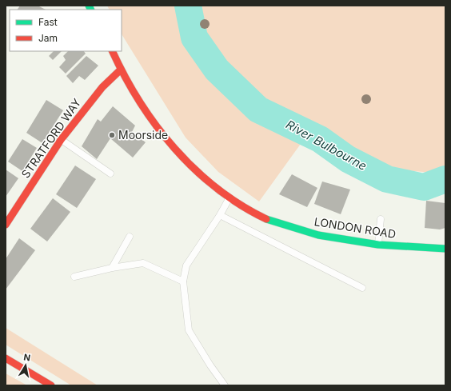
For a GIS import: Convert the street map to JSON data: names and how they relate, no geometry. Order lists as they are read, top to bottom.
{
  "streets": {
    "main road": ["STRATFORD WAY", "LONDON ROAD"]
  },
  "crossings": [
    ["STRATFORD WAY", "LONDON ROAD"]
  ],
  "water": ["River Bulbourne"],
  "places": ["Moorside"],
  "legend": ["Fast", "Jam"],
  "north": "top"
}
